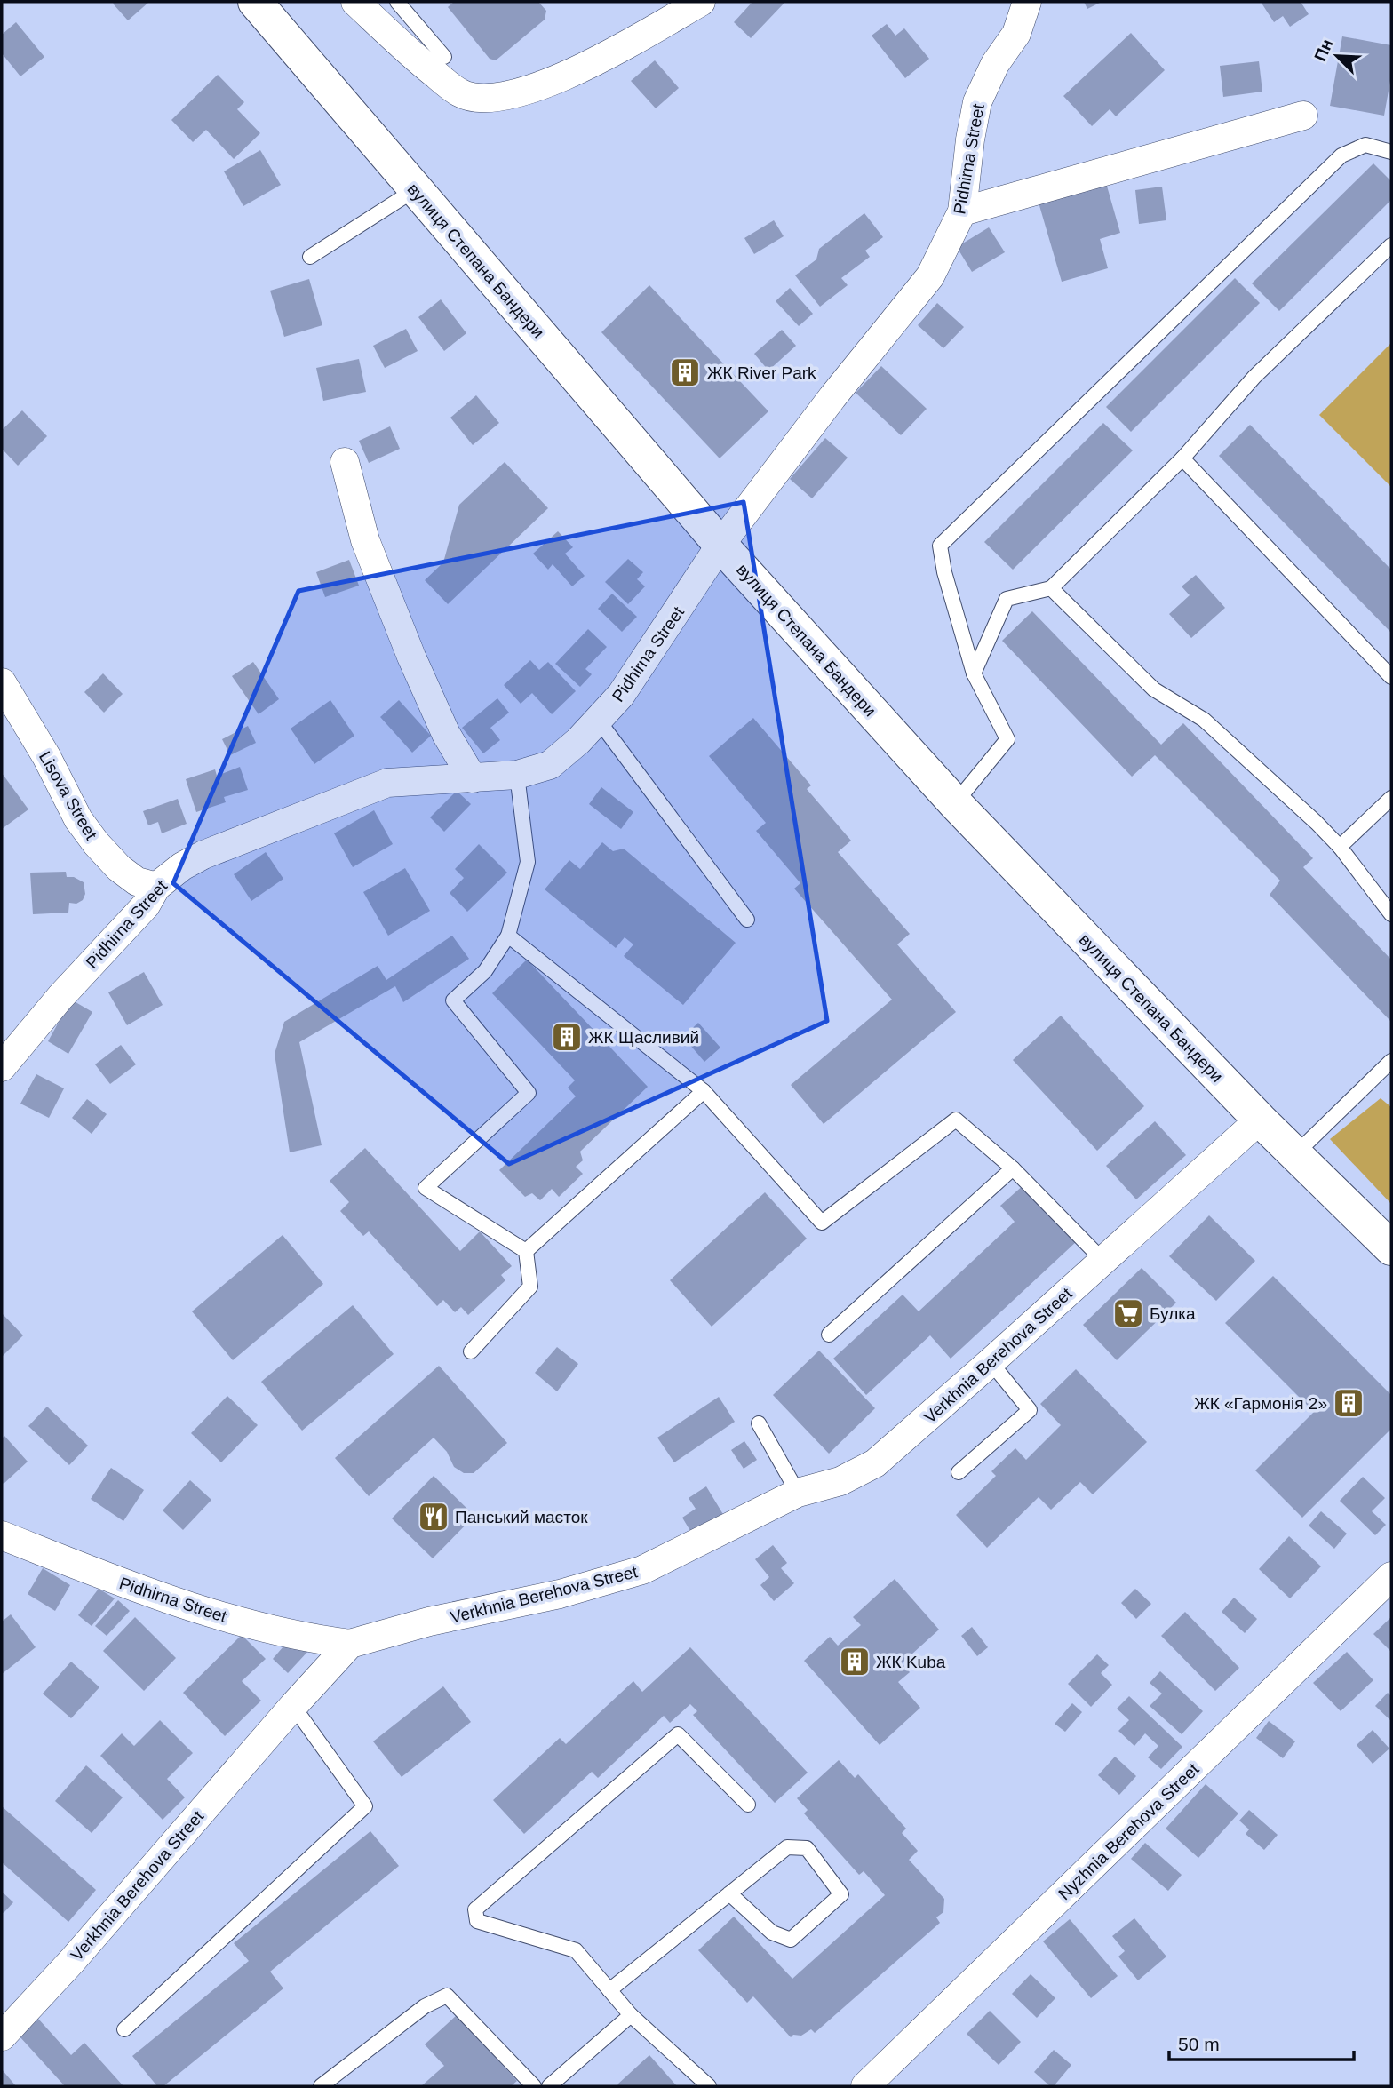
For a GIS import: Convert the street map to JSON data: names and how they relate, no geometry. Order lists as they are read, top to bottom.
{
  "streets": {
    "main road": ["вулиця Степана Бандери"],
    "street": [
      "Pidhirna Street",
      "Lisova Street",
      "Verkhnia Berehova Street",
      "Nyzhnia Berehova Street"
    ]
  },
  "crossings": [
    ["Pidhirna Street", "вулиця Степана Бандери"],
    ["Pidhirna Street", "Lisova Street"],
    ["Pidhirna Street", "Verkhnia Berehova Street"],
    ["вулиця Степана Бандери", "Verkhnia Berehova Street"]
  ],
  "places": {
    "building": [
      "ЖК River Park",
      "ЖК Щасливий",
      "ЖК «Гармонія 2»",
      "ЖК Kuba"
    ],
    "supermarket": ["Булка"],
    "restaurant": ["Панський маєток"]
  },
  "scale_bar": "50 m",
  "north": "top left"
}
